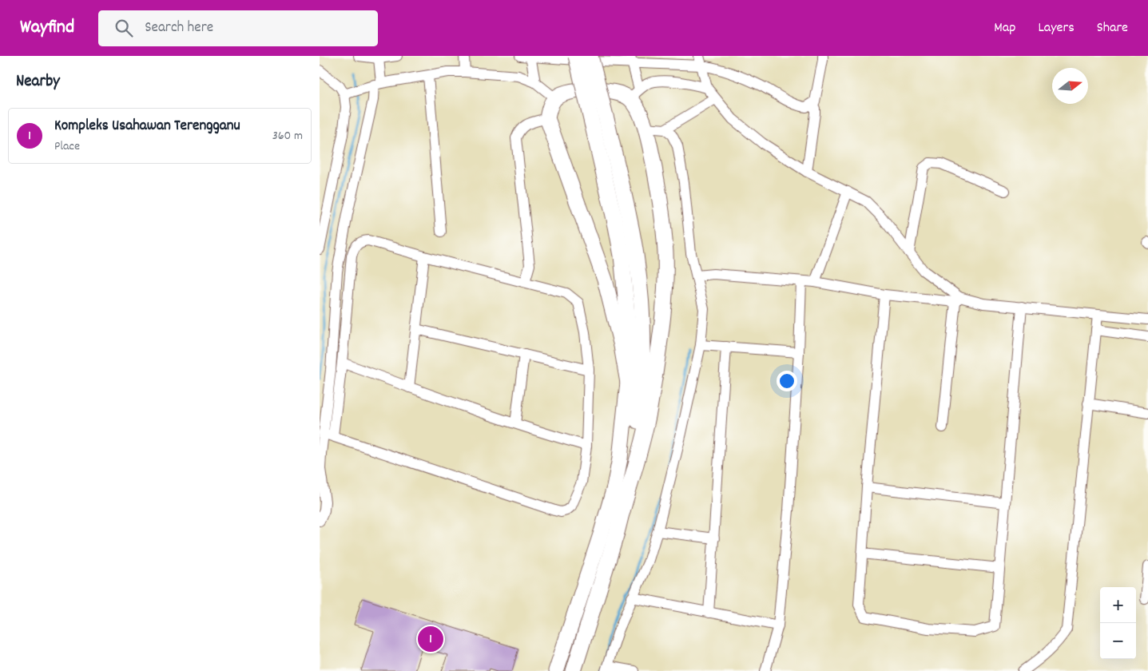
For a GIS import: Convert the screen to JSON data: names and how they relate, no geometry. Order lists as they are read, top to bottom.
{
  "north": "right",
  "page": {
    "header": "Wayfind",
    "search": "Search here",
    "nav": ["Map", "Layers", "Share"],
    "heading": "Nearby",
    "list": [
      {
        "mark": "1",
        "name": "Kompleks Usahawan Terengganu",
        "note": "Place",
        "value": "360 m"
      }
    ],
    "map_buttons": ["+", "−"],
    "pins": "1"
  }
}
